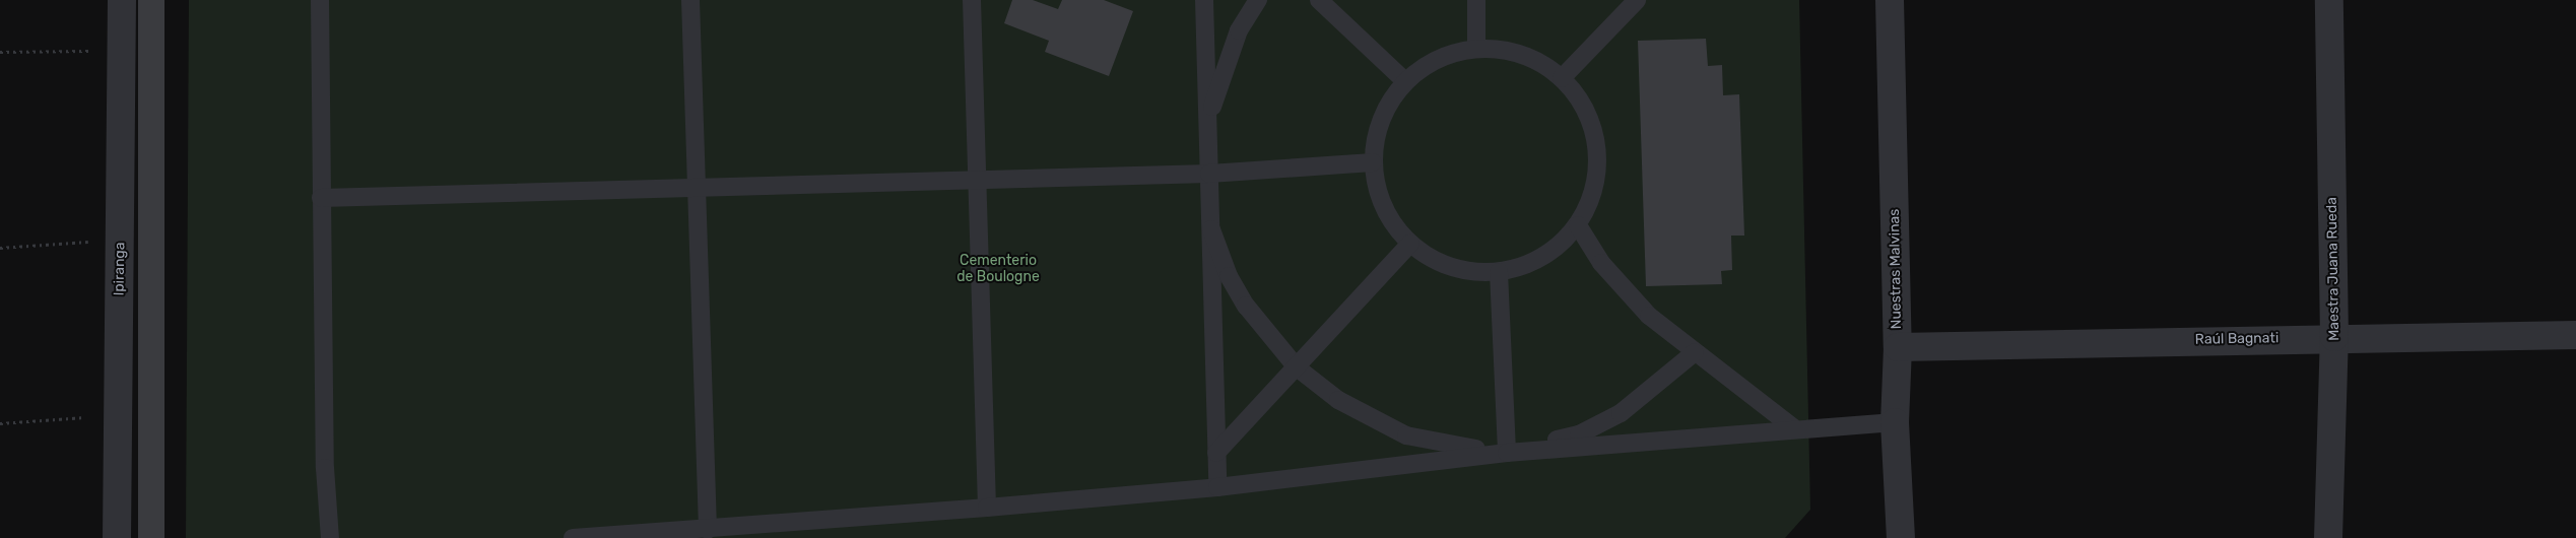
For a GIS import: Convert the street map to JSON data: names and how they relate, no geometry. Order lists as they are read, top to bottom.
{
  "streets": {
    "street": [
      "Ipiranga",
      "Nuestras Malvinas",
      "Maestra Juana Rueda",
      "Raúl Bagnati"
    ]
  },
  "crossings": [
    ["Nuestras Malvinas", "Raúl Bagnati"],
    ["Maestra Juana Rueda", "Raúl Bagnati"]
  ],
  "parks": ["Cementerio de Boulogne"]
}
